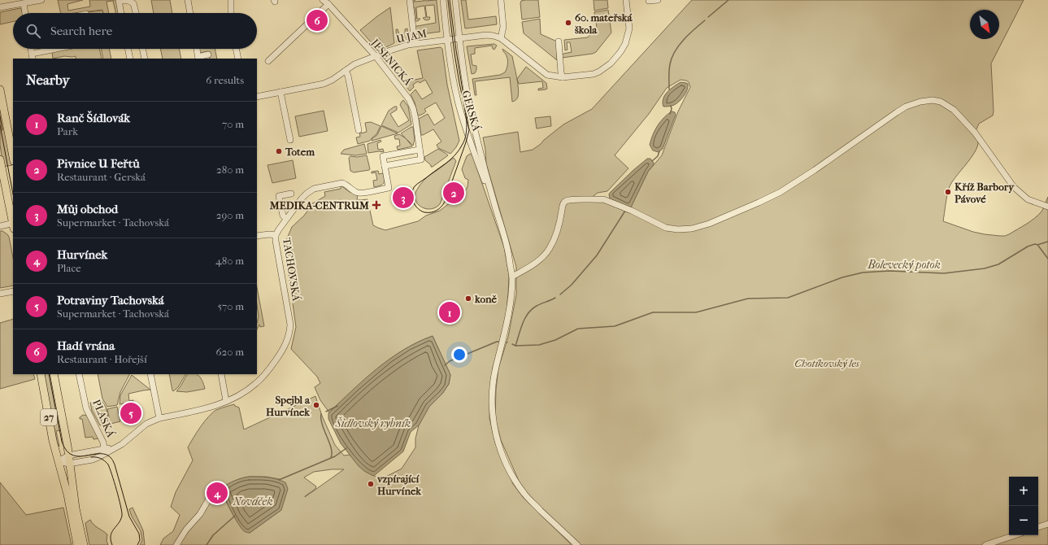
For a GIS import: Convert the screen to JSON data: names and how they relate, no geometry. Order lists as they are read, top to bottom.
{
  "streets": {
    "main road": ["27"],
    "street": [
      "U JAM",
      "JESENICKÁ",
      "GERSKÁ",
      "TACHOVSKÁ",
      "PLASKÁ"
    ]
  },
  "crossings": [
    ["U JAM", "JESENICKÁ"],
    ["U JAM", "GERSKÁ"],
    ["JESENICKÁ", "TACHOVSKÁ"],
    ["TACHOVSKÁ", "27"],
    ["TACHOVSKÁ", "PLASKÁ"],
    ["27", "PLASKÁ"]
  ],
  "water": ["Bolevecký potok", "Šidlovský rybník", "Nováček"],
  "parks": ["Chotíkovský les"],
  "places": {
    "other": [
      "60. mateřská škola",
      "Totem",
      "Kříž Barbory Pávové",
      "koně",
      "Spejbl a Hurvínek",
      "vzpírající Hurvínek"
    ],
    "health": ["MEDIKA-CENTRUM"]
  },
  "north": "bottom right",
  "page": {
    "pins": [
      "6",
      "2",
      "3",
      "1",
      "5",
      "4"
    ],
    "search": "Search here",
    "heading": ["Nearby", "6 results"],
    "list": [
      {
        "mark": "1",
        "name": "Ranč Šídlovák",
        "note": "Park",
        "value": "70 m"
      },
      {
        "mark": "2",
        "name": "Pivnice U Feřtů",
        "note": "Restaurant · Gerská",
        "value": "280 m"
      },
      {
        "mark": "3",
        "name": "Můj obchod",
        "note": "Supermarket · Tachovská",
        "value": "290 m"
      },
      {
        "mark": "4",
        "name": "Hurvínek",
        "note": "Place",
        "value": "480 m"
      },
      {
        "mark": "5",
        "name": "Potraviny Tachovská",
        "note": "Supermarket · Tachovská",
        "value": "570 m"
      },
      {
        "mark": "6",
        "name": "Hadí vrána",
        "note": "Restaurant · Hořejší",
        "value": "620 m"
      }
    ],
    "map_buttons": ["+", "−"]
  }
}
